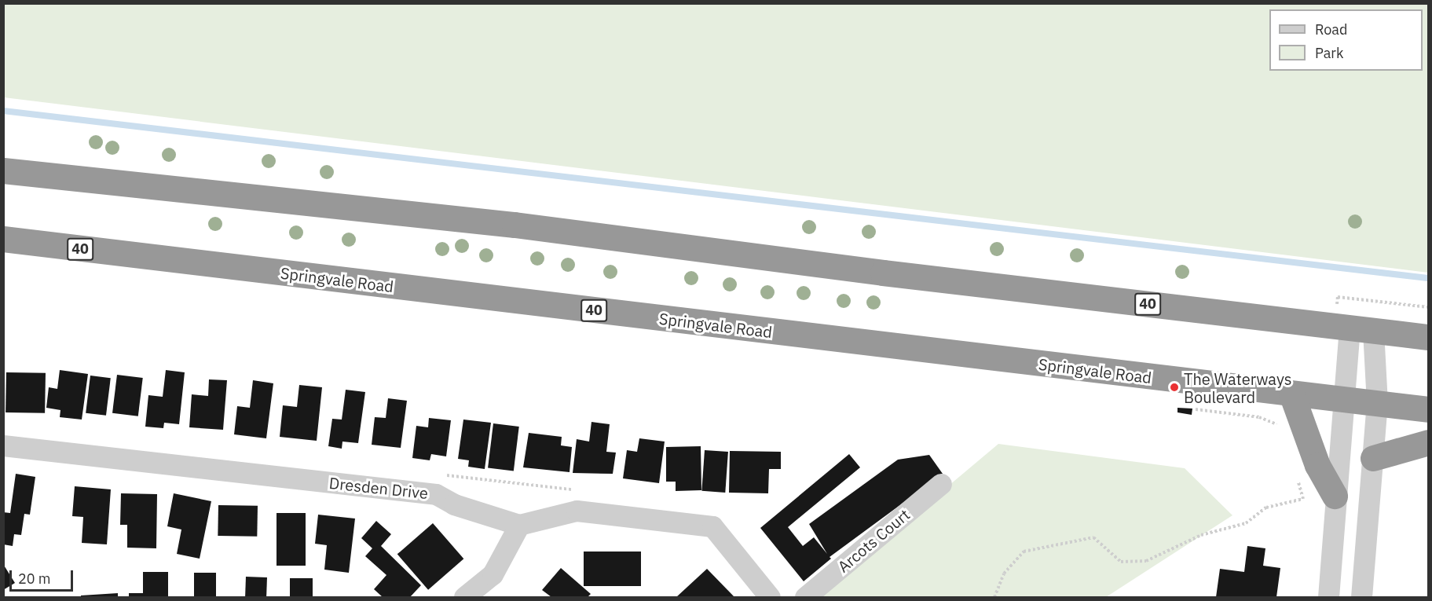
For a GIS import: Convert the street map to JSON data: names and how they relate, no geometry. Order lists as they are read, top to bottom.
{
  "streets": {
    "highway": ["40", "Springvale Road"],
    "street": ["Dresden Drive", "Arcots Court"]
  },
  "places": ["The Waterways Boulevard"],
  "legend": ["Road", "Park"],
  "scale_bar": "20 m"
}
